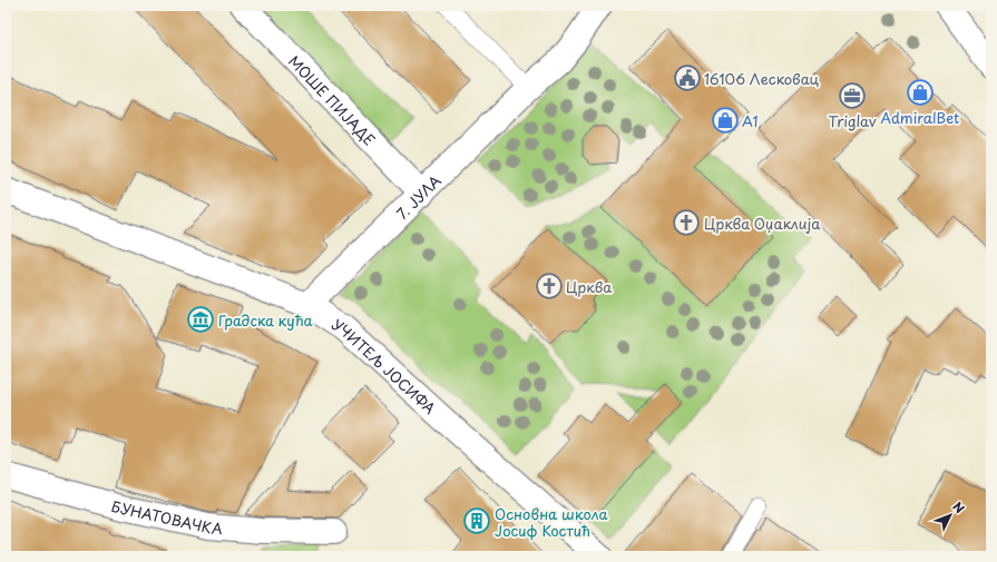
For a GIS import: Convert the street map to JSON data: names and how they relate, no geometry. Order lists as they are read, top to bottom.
{
  "streets": {
    "street": [
      "МОШЕ ПИЈАДЕ",
      "7. ЈУЛА",
      "УЧИТЕЉ ЈОСИФА",
      "БУНАТОВАЧКА"
    ]
  },
  "crossings": [
    ["МОШЕ ПИЈАДЕ", "7. ЈУЛА"],
    ["7. ЈУЛА", "УЧИТЕЉ ЈОСИФА"]
  ],
  "places": {
    "public building": ["16106 Лесковац"],
    "shop": ["AdmiralBet", "A1"],
    "office": ["Triglav"],
    "church": ["Црква Оџаклија", "Црква"],
    "museum": ["Градска кућа"],
    "building": ["Основна школа Јосиф Костић"]
  },
  "north": "top right"
}
